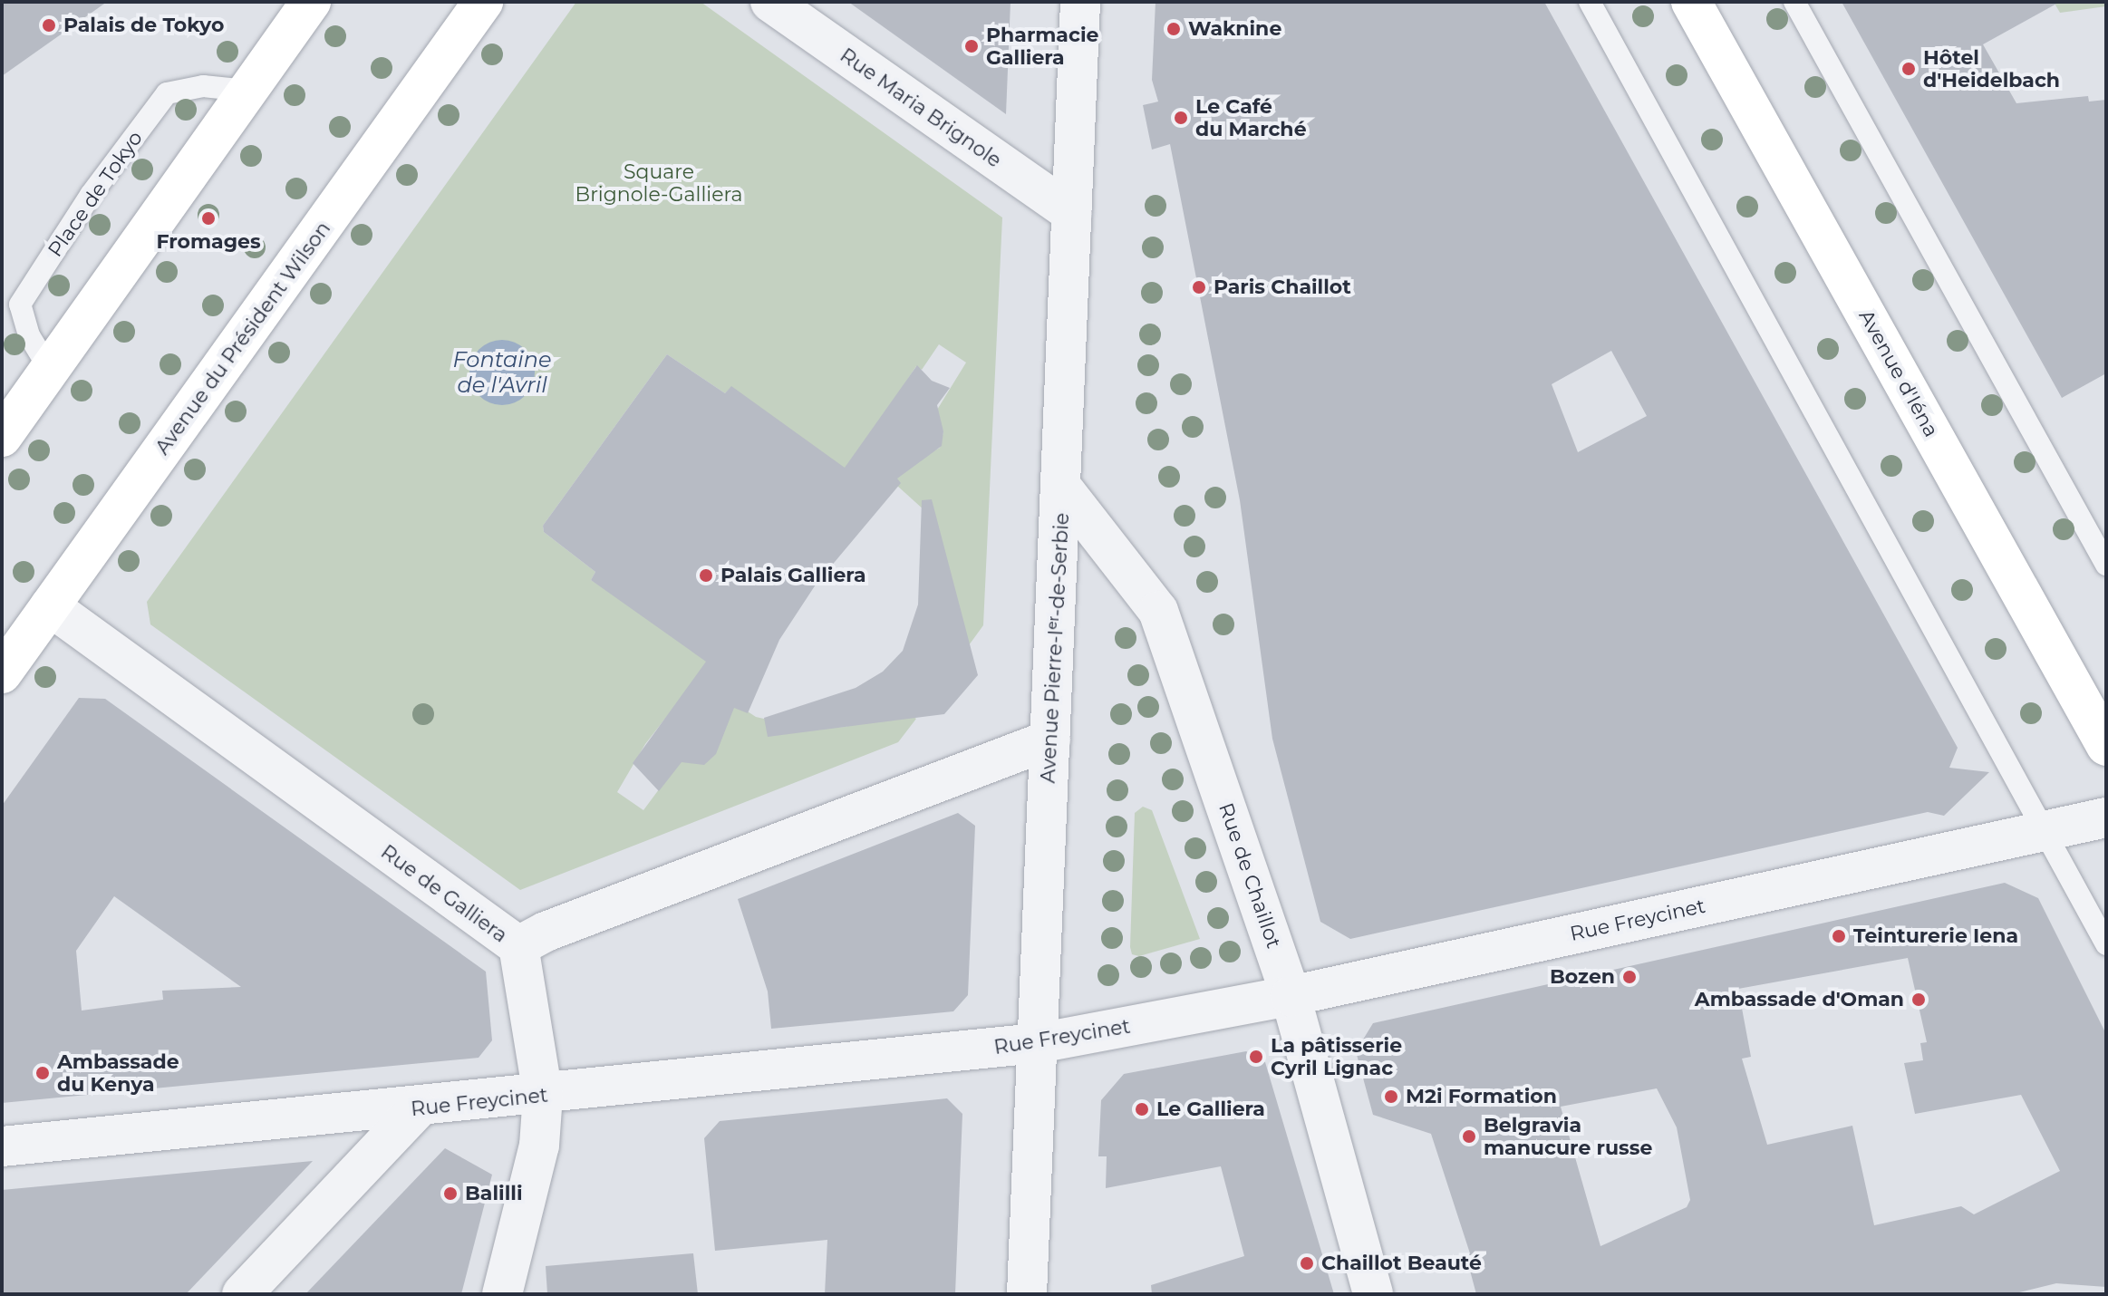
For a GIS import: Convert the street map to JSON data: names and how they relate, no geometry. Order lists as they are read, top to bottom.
{
  "streets": {
    "main road": ["Avenue du Président Wilson", "Avenue d'Iéna"],
    "street": [
      "Rue Maria Brignole",
      "Avenue Pierre-Iᵉʳ-de-Serbie",
      "Rue de Chaillot",
      "Rue de Galliera",
      "Rue Freycinet"
    ],
    "lane": ["Place de Tokyo"]
  },
  "crossings": [
    ["Rue Maria Brignole", "Avenue Pierre-Iᵉʳ-de-Serbie"],
    ["Avenue du Président Wilson", "Rue de Galliera"],
    ["Avenue Pierre-Iᵉʳ-de-Serbie", "Rue de Chaillot"],
    ["Avenue Pierre-Iᵉʳ-de-Serbie", "Rue de Galliera"],
    ["Avenue Pierre-Iᵉʳ-de-Serbie", "Rue Freycinet"],
    ["Rue de Chaillot", "Rue Freycinet"]
  ],
  "water": ["Fontaine de l'Avril"],
  "parks": ["Square Brignole-Galliera"],
  "places": [
    "Palais de Tokyo",
    "Waknine",
    "Pharmacie Galliera",
    "Hôtel d'Heidelbach",
    "Le Café du Marché",
    "Fromages",
    "Paris Chaillot",
    "Palais Galliera",
    "Teinturerie Iena",
    "Bozen",
    "Ambassade d'Oman",
    "La pâtisserie Cyril Lignac",
    "Ambassade du Kenya",
    "M2i Formation",
    "Le Galliera",
    "Belgravia manucure russe",
    "Balilli",
    "Chaillot Beauté"
  ]
}
